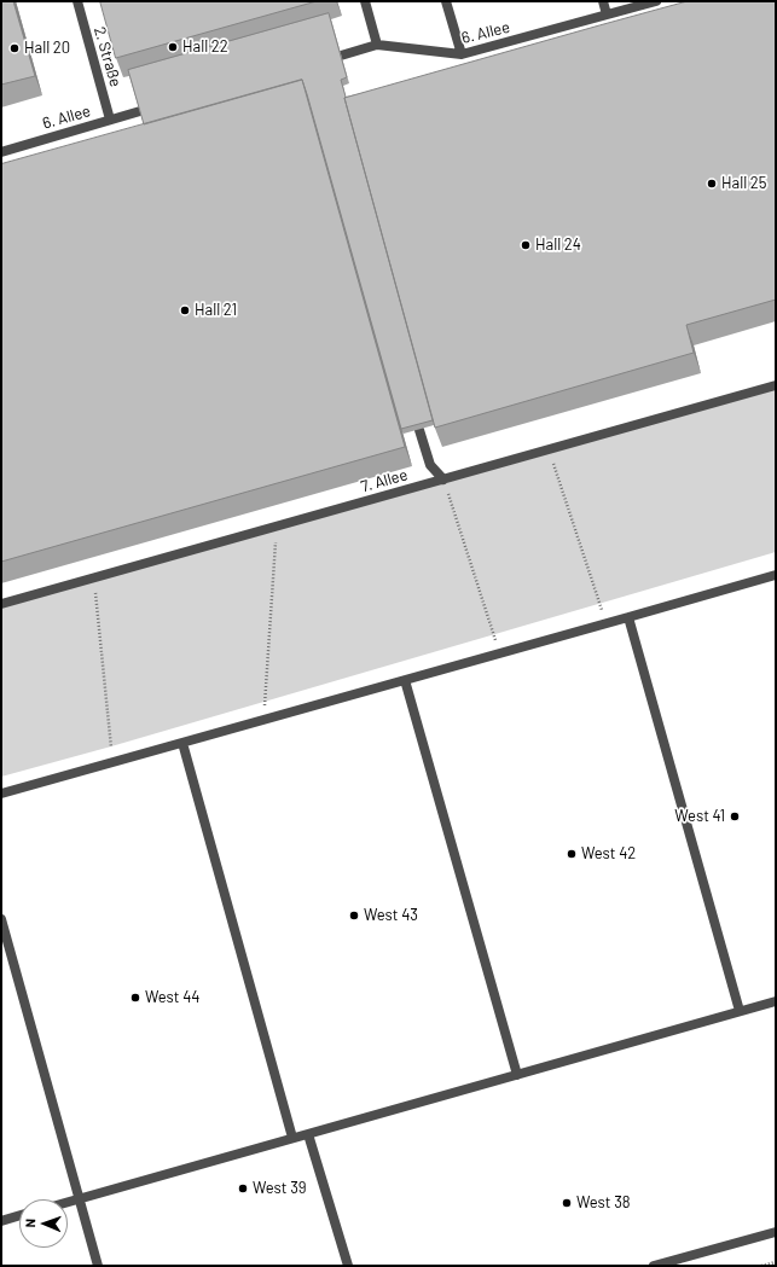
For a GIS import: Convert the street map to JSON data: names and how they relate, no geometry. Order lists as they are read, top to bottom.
{
  "streets": {
    "lane": ["6. Allee", "2. Straße", "7. Allee"]
  },
  "crossings": [
    ["6. Allee", "2. Straße"]
  ],
  "places": [
    "Hall 22",
    "Hall 20",
    "Hall 25",
    "Hall 24",
    "Hall 21",
    "West 41",
    "West 42",
    "West 43",
    "West 44",
    "West 39",
    "West 38"
  ],
  "north": "left"
}
